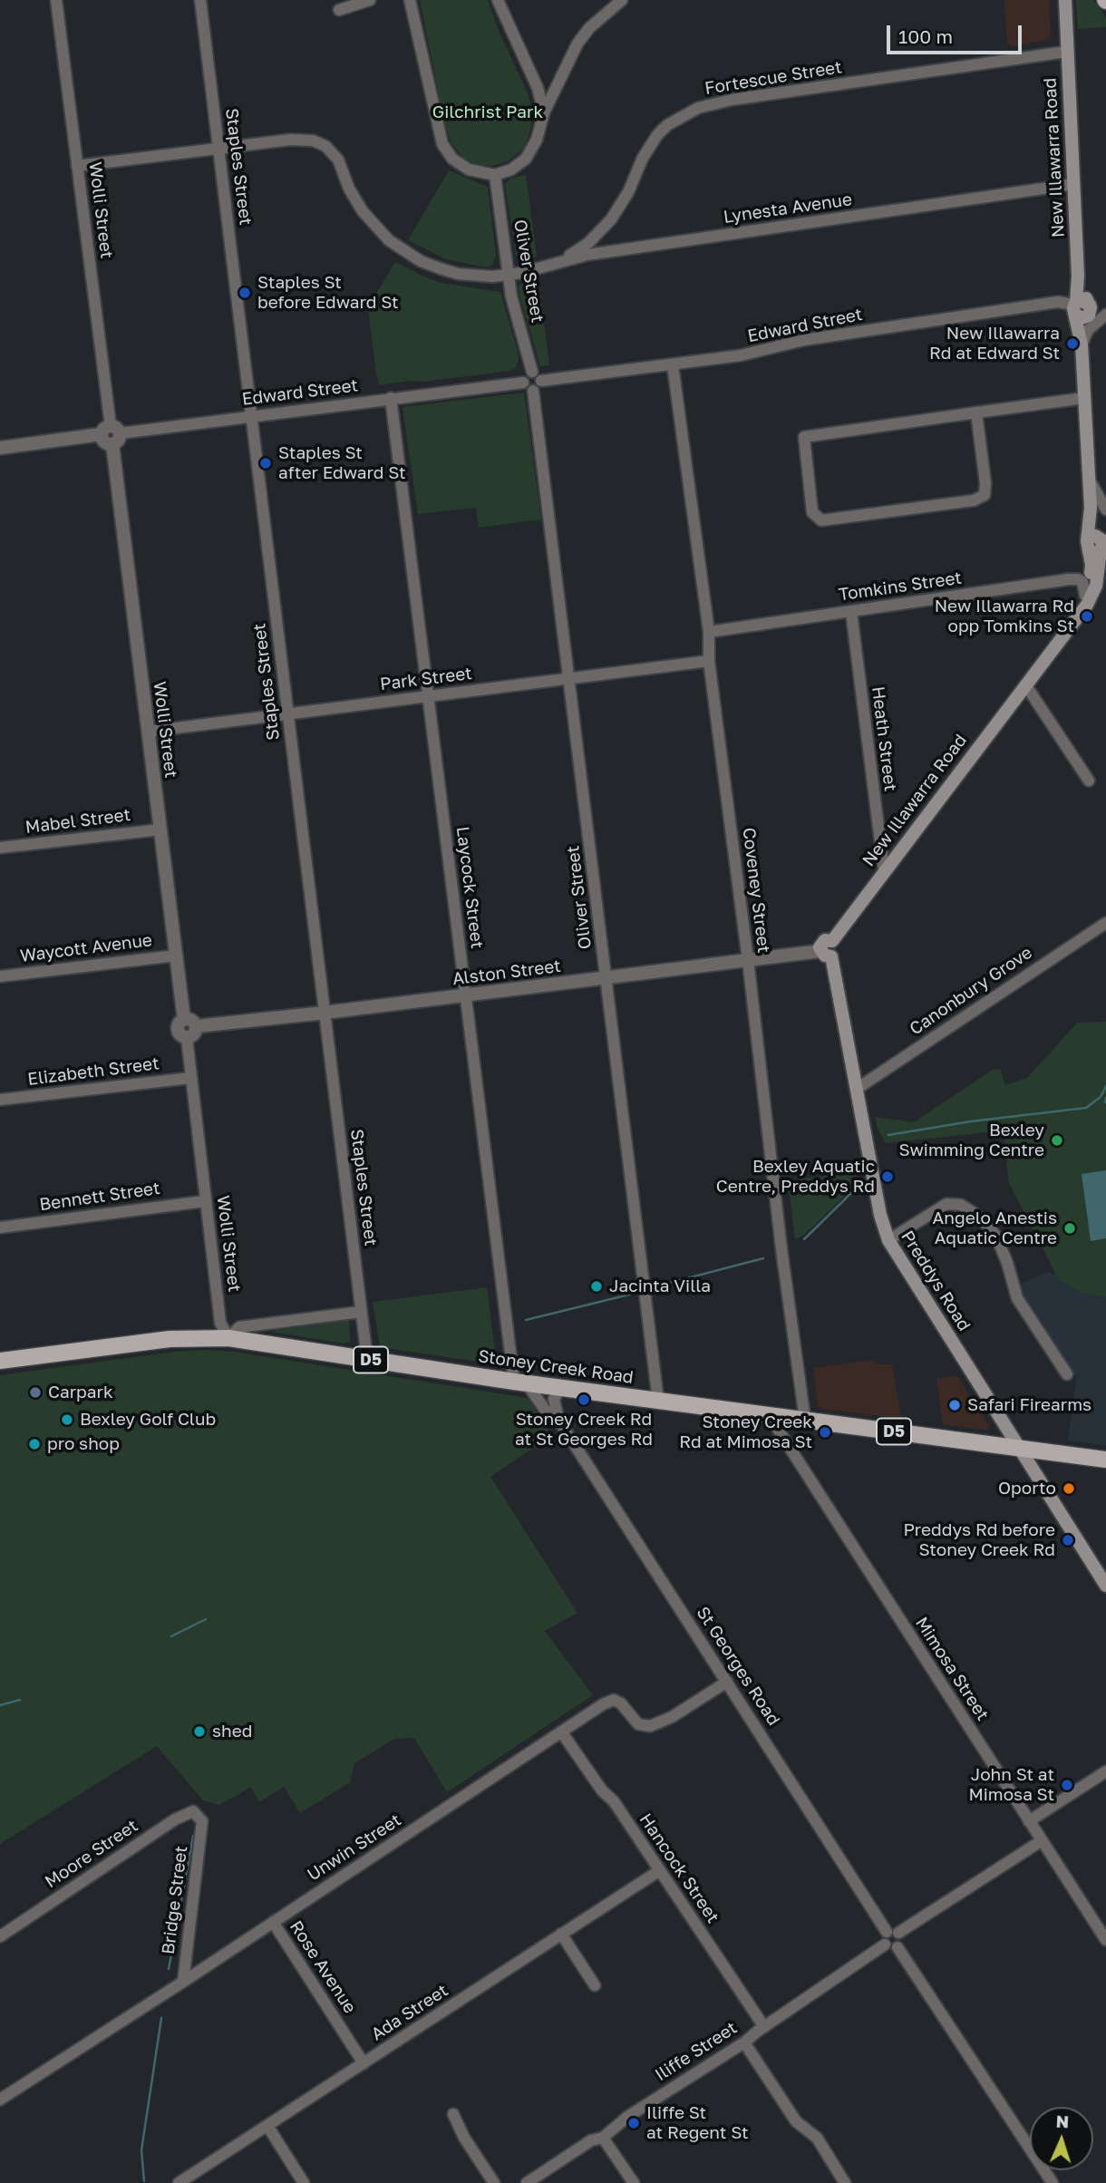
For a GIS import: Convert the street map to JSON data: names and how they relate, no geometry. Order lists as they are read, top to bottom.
{
  "streets": {
    "main road": [
      "New Illawarra Road",
      "Preddys Road",
      "D5",
      "Stoney Creek Road"
    ],
    "street": [
      "Fortescue Street",
      "Staples Street",
      "Lynesta Avenue",
      "Wolli Street",
      "Oliver Street",
      "Edward Street",
      "Tomkins Street",
      "Park Street",
      "Heath Street",
      "Mabel Street",
      "Laycock Street",
      "Coveney Street",
      "Waycott Avenue",
      "Alston Street",
      "Canonbury Grove",
      "Elizabeth Street",
      "Bennett Street",
      "St Georges Road",
      "Mimosa Street",
      "Unwin Street",
      "Moore Street",
      "Hancock Street",
      "Bridge Street",
      "Rose Avenue",
      "Ada Street",
      "Iliffe Street"
    ]
  },
  "crossings": [
    ["Fortescue Street", "New Illawarra Road"],
    ["Fortescue Street", "Lynesta Avenue"],
    ["New Illawarra Road", "Lynesta Avenue"],
    ["New Illawarra Road", "Edward Street"],
    ["New Illawarra Road", "Tomkins Street"],
    ["New Illawarra Road", "Heath Street"],
    ["New Illawarra Road", "Preddys Road"],
    ["Staples Street", "Lynesta Avenue"],
    ["Staples Street", "Edward Street"],
    ["Staples Street", "Park Street"],
    ["Staples Street", "Alston Street"],
    ["Staples Street", "Stoney Creek Road"],
    ["Lynesta Avenue", "Wolli Street"],
    ["Lynesta Avenue", "Oliver Street"],
    ["Wolli Street", "Edward Street"],
    ["Wolli Street", "Park Street"],
    ["Wolli Street", "Mabel Street"],
    ["Wolli Street", "Waycott Avenue"],
    ["Wolli Street", "Alston Street"],
    ["Wolli Street", "Elizabeth Street"],
    ["Wolli Street", "Bennett Street"],
    ["Wolli Street", "Stoney Creek Road"],
    ["Oliver Street", "Edward Street"],
    ["Oliver Street", "Park Street"],
    ["Oliver Street", "Alston Street"],
    ["Oliver Street", "Stoney Creek Road"],
    ["Edward Street", "Laycock Street"],
    ["Edward Street", "Coveney Street"],
    ["Tomkins Street", "Heath Street"],
    ["Tomkins Street", "Coveney Street"],
    ["Park Street", "Laycock Street"],
    ["Park Street", "Coveney Street"],
    ["Laycock Street", "Alston Street"],
    ["Laycock Street", "Stoney Creek Road"],
    ["Laycock Street", "St Georges Road"],
    ["Coveney Street", "Alston Street"],
    ["Coveney Street", "Stoney Creek Road"],
    ["Alston Street", "Preddys Road"],
    ["Canonbury Grove", "Preddys Road"],
    ["Preddys Road", "Stoney Creek Road"],
    ["Stoney Creek Road", "St Georges Road"],
    ["Stoney Creek Road", "Mimosa Street"],
    ["St Georges Road", "Unwin Street"],
    ["St Georges Road", "Iliffe Street"],
    ["Unwin Street", "Hancock Street"],
    ["Unwin Street", "Bridge Street"],
    ["Unwin Street", "Rose Avenue"],
    ["Moore Street", "Bridge Street"],
    ["Hancock Street", "Ada Street"],
    ["Hancock Street", "Iliffe Street"],
    ["Rose Avenue", "Ada Street"]
  ],
  "parks": ["Gilchrist Park"],
  "places": [
    "Staples St before Edward St",
    "New Illawarra Rd at Edward St",
    "Staples St after Edward St",
    "New Illawarra Rd opp Tomkins St",
    "Bexley Swimming Centre",
    "Bexley Aquatic Centre, Preddys Rd",
    "Angelo Anestis Aquatic Centre",
    "Jacinta Villa",
    "Carpark",
    "Stoney Creek Rd at St Georges Rd",
    "Safari Firearms",
    "Bexley Golf Club",
    "Stoney Creek Rd at Mimosa St",
    "pro shop",
    "Oporto",
    "Preddys Rd before Stoney Creek Rd",
    "shed",
    "John St at Mimosa St",
    "Iliffe St at Regent St"
  ],
  "scale_bar": "100 m",
  "north": "top"
}
